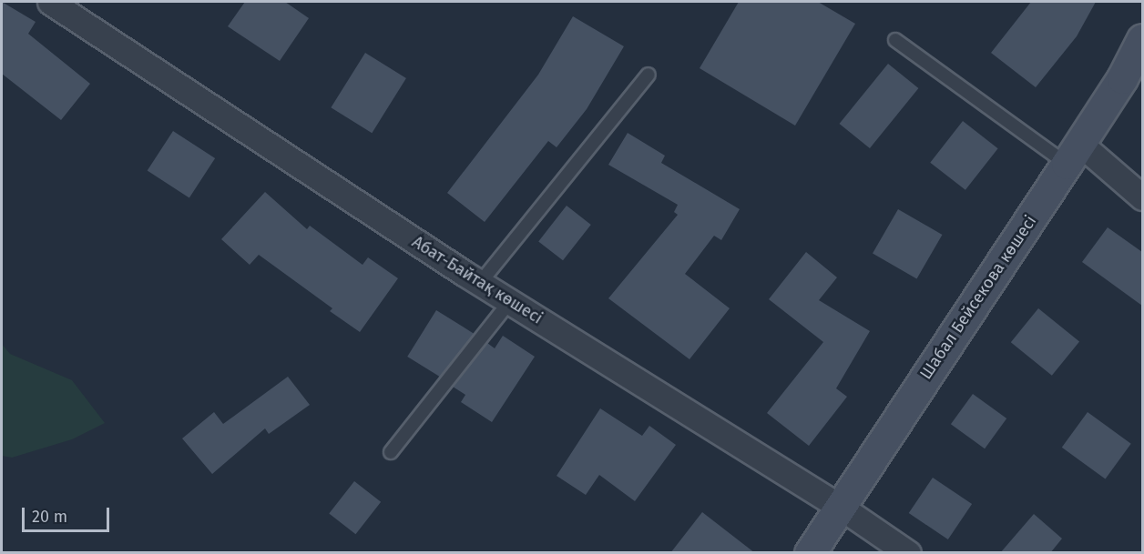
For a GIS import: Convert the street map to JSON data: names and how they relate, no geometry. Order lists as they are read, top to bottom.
{
  "streets": {
    "main road": ["Шабал Бейсекова көшесі"],
    "street": ["Абат-Байтақ көшесі"]
  },
  "crossings": [
    ["Абат-Байтақ көшесі", "Шабал Бейсекова көшесі"]
  ],
  "scale_bar": "20 m"
}
